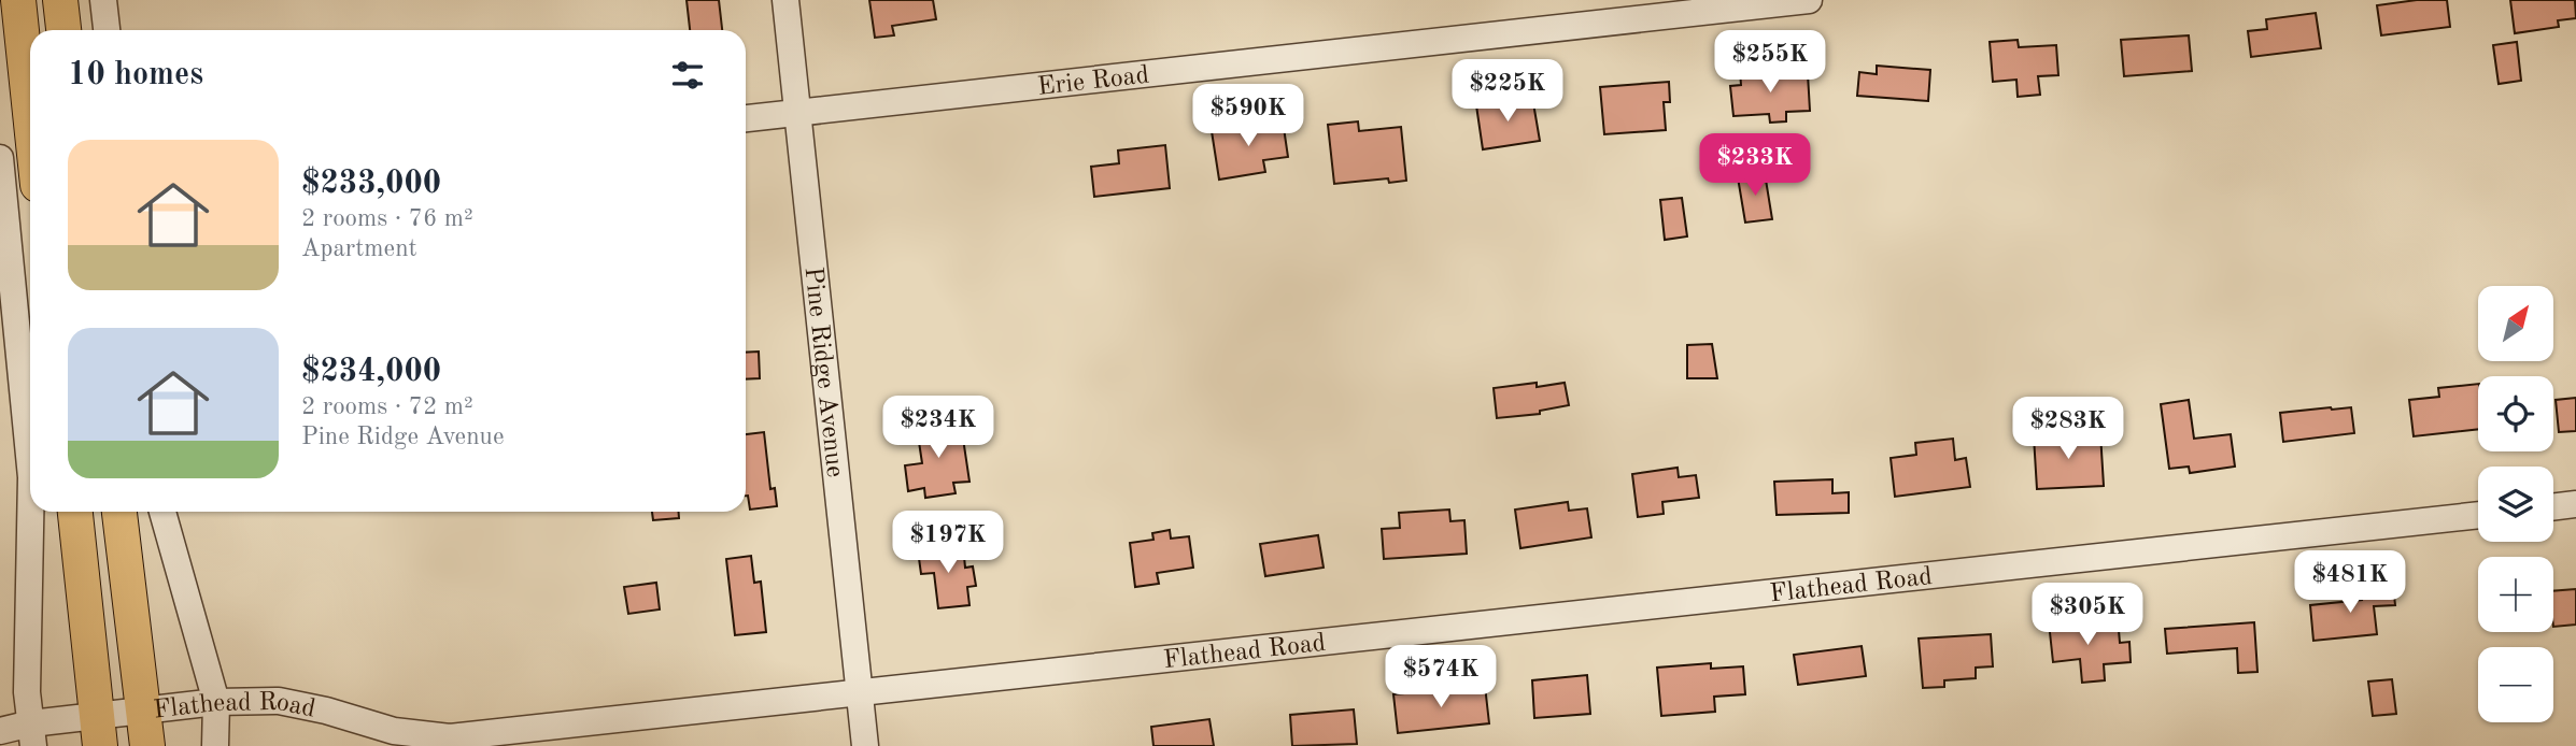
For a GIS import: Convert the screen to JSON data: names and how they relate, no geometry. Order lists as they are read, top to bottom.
{
  "streets": {
    "street": ["Erie Road", "Pine Ridge Avenue", "Flathead Road"]
  },
  "crossings": [
    ["Erie Road", "Pine Ridge Avenue"],
    ["Pine Ridge Avenue", "Flathead Road"]
  ],
  "north": "top right",
  "page": {
    "price": [
      "$255K",
      "$225K",
      "$590K",
      "$233K",
      "$234K",
      "$283K",
      "$197K",
      "$481K",
      "$305K",
      "$574K"
    ],
    "heading": "10 homes",
    "list": [
      {
        "name": "$233,000",
        "note": "2 rooms · 76 m² · Apartment"
      },
      {
        "name": "$234,000",
        "note": "2 rooms · 72 m² · Pine Ridge Avenue"
      }
    ],
    "map_buttons": ["+", "−"]
  }
}
